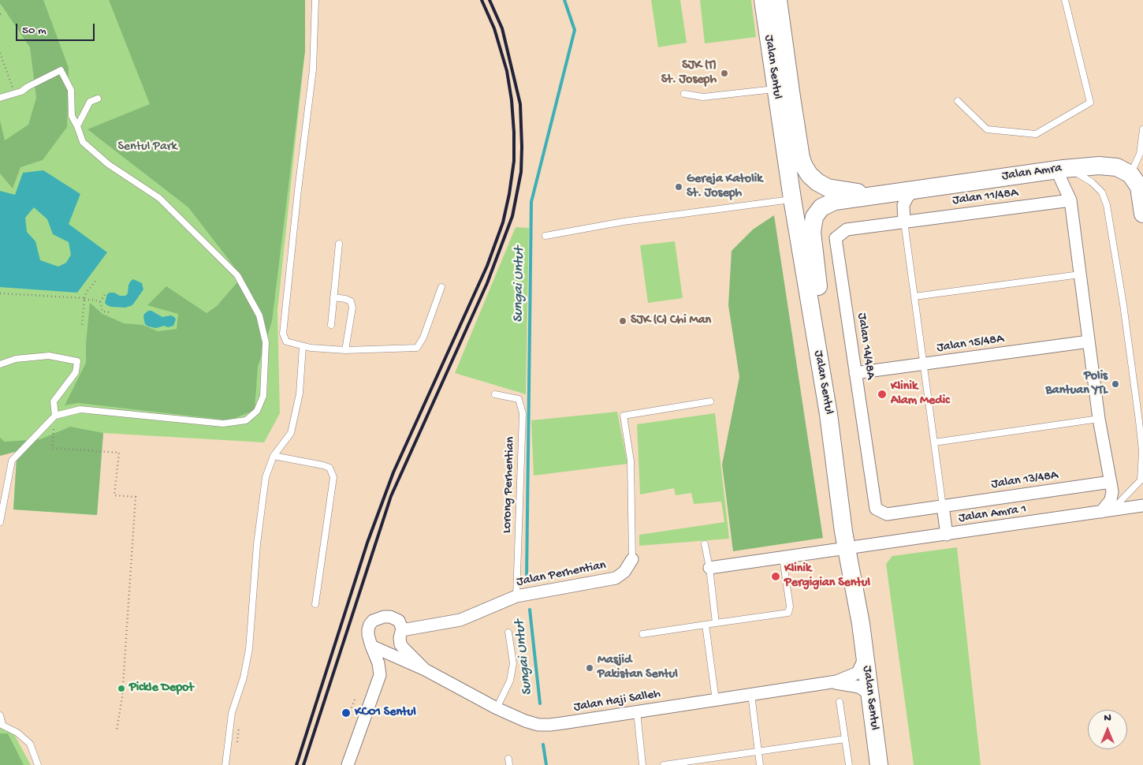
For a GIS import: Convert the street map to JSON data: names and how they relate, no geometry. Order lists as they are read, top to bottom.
{
  "streets": {
    "main road": ["Jalan Sentul", "Jalan Amra"],
    "street": [
      "Jalan 11/48A",
      "Jalan 15/48A",
      "Jalan 14/48A",
      "Jalan 13/48A",
      "Jalan Amra 1",
      "Jalan Perhentian",
      "Jalan Haji Salleh"
    ],
    "lane": ["Lorong Perhentian"]
  },
  "crossings": [
    ["Jalan Sentul", "Jalan Amra"],
    ["Jalan Sentul", "Jalan Amra 1"],
    ["Jalan Sentul", "Jalan Haji Salleh"],
    ["Jalan 11/48A", "Jalan 14/48A"],
    ["Jalan 15/48A", "Jalan 14/48A"],
    ["Jalan 14/48A", "Jalan 13/48A"],
    ["Lorong Perhentian", "Jalan Perhentian"],
    ["Jalan Perhentian", "Jalan Haji Salleh"]
  ],
  "water": ["Sungai Untut"],
  "parks": ["Sentul Park"],
  "places": [
    "SJK (T) St. Joseph",
    "Gereja Katolik St. Joseph",
    "SJK (C) Chi Man",
    "Polis Bantuan YTL",
    "Klinik Alam Medic",
    "Klinik Pergigian Sentul",
    "Masjid Pakistan Sentul",
    "Pickle Depot",
    "KC01 Sentul"
  ],
  "scale_bar": "50 m",
  "north": "top"
}
